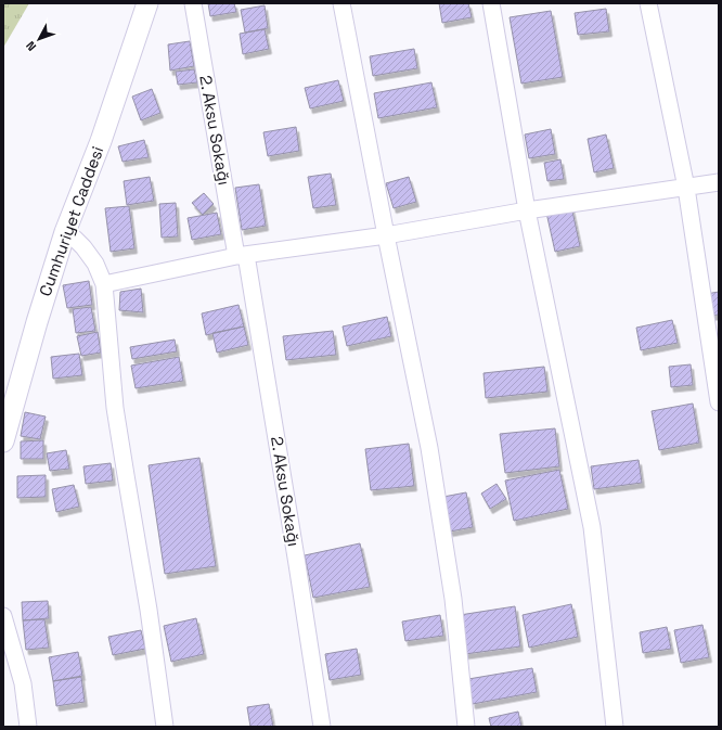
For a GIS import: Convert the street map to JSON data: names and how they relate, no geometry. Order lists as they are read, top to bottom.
{
  "streets": {
    "main road": ["Cumhuriyet Caddesi"],
    "street": ["2. Aksu Sokağı"]
  },
  "north": "bottom left"
}
